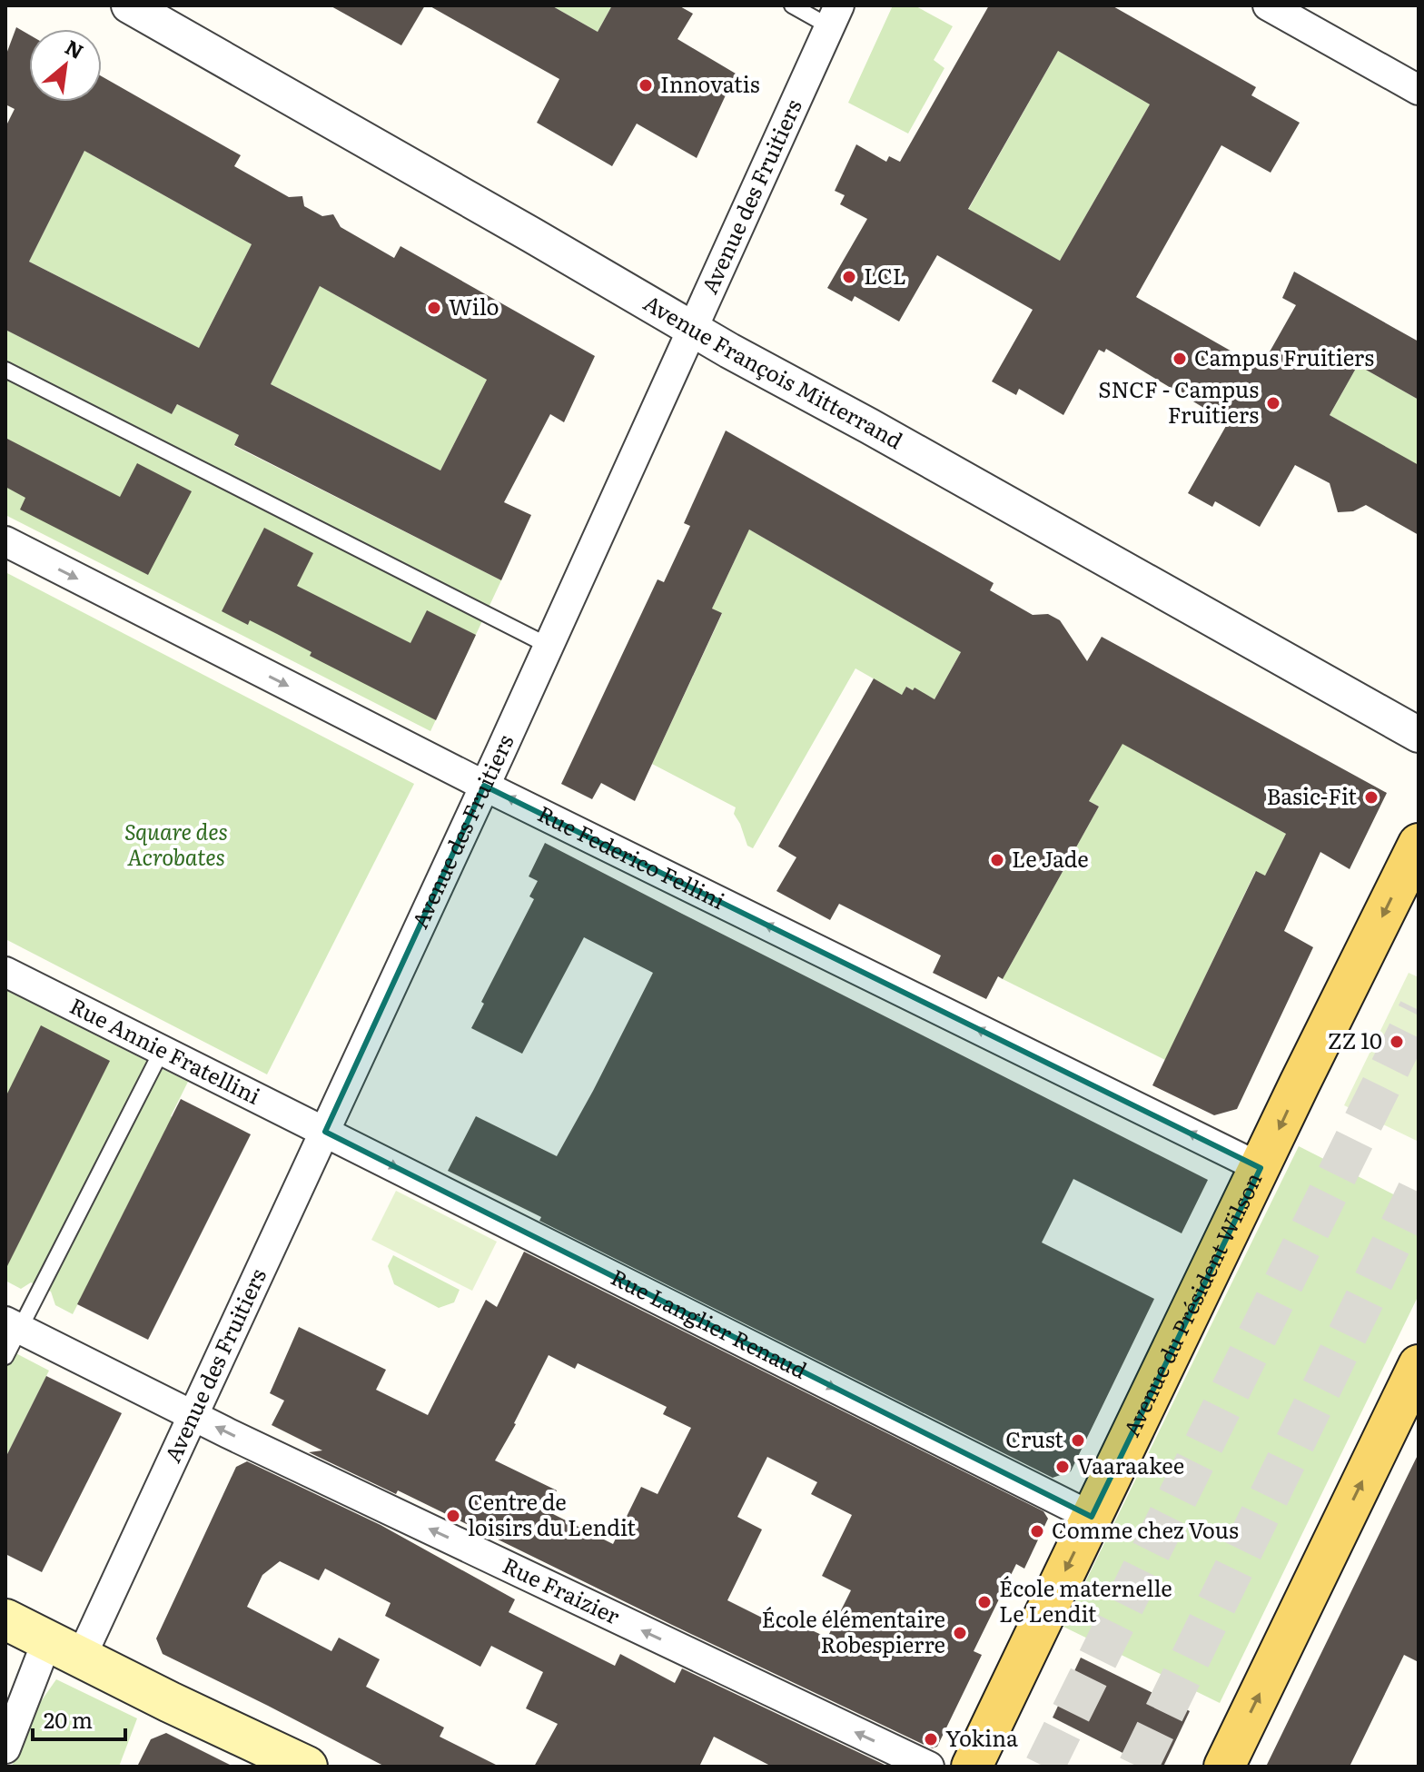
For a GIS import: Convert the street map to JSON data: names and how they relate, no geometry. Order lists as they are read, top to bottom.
{
  "streets": {
    "main road": ["Avenue du Président Wilson"],
    "street": [
      "Avenue des Fruitiers",
      "Avenue François Mitterrand",
      "Rue Federico Fellini",
      "Rue Annie Fratellini",
      "Rue Langlier Renaud",
      "Rue Fraizier"
    ]
  },
  "crossings": [
    ["Avenue des Fruitiers", "Avenue François Mitterrand"],
    ["Avenue des Fruitiers", "Rue Federico Fellini"],
    ["Avenue des Fruitiers", "Rue Annie Fratellini"],
    ["Avenue des Fruitiers", "Rue Langlier Renaud"],
    ["Avenue des Fruitiers", "Rue Fraizier"],
    ["Rue Federico Fellini", "Avenue du Président Wilson"],
    ["Rue Annie Fratellini", "Rue Langlier Renaud"],
    ["Avenue du Président Wilson", "Rue Langlier Renaud"]
  ],
  "one_way": ["Avenue du Président Wilson", "Rue Langlier Renaud", "Rue Fraizier"],
  "parks": ["Square des Acrobates"],
  "places": [
    "Innovatis",
    "LCL",
    "Wilo",
    "Campus Fruitiers",
    "SNCF - Campus Fruitiers",
    "Basic-Fit",
    "Le Jade",
    "ZZ 10",
    "Crust",
    "Vaaraakee",
    "Centre de loisirs du Lendit",
    "Comme chez Vous",
    "École maternelle Le Lendit",
    "École élémentaire Robespierre",
    "Yokina"
  ],
  "scale_bar": "20 m",
  "north": "top right"
}
